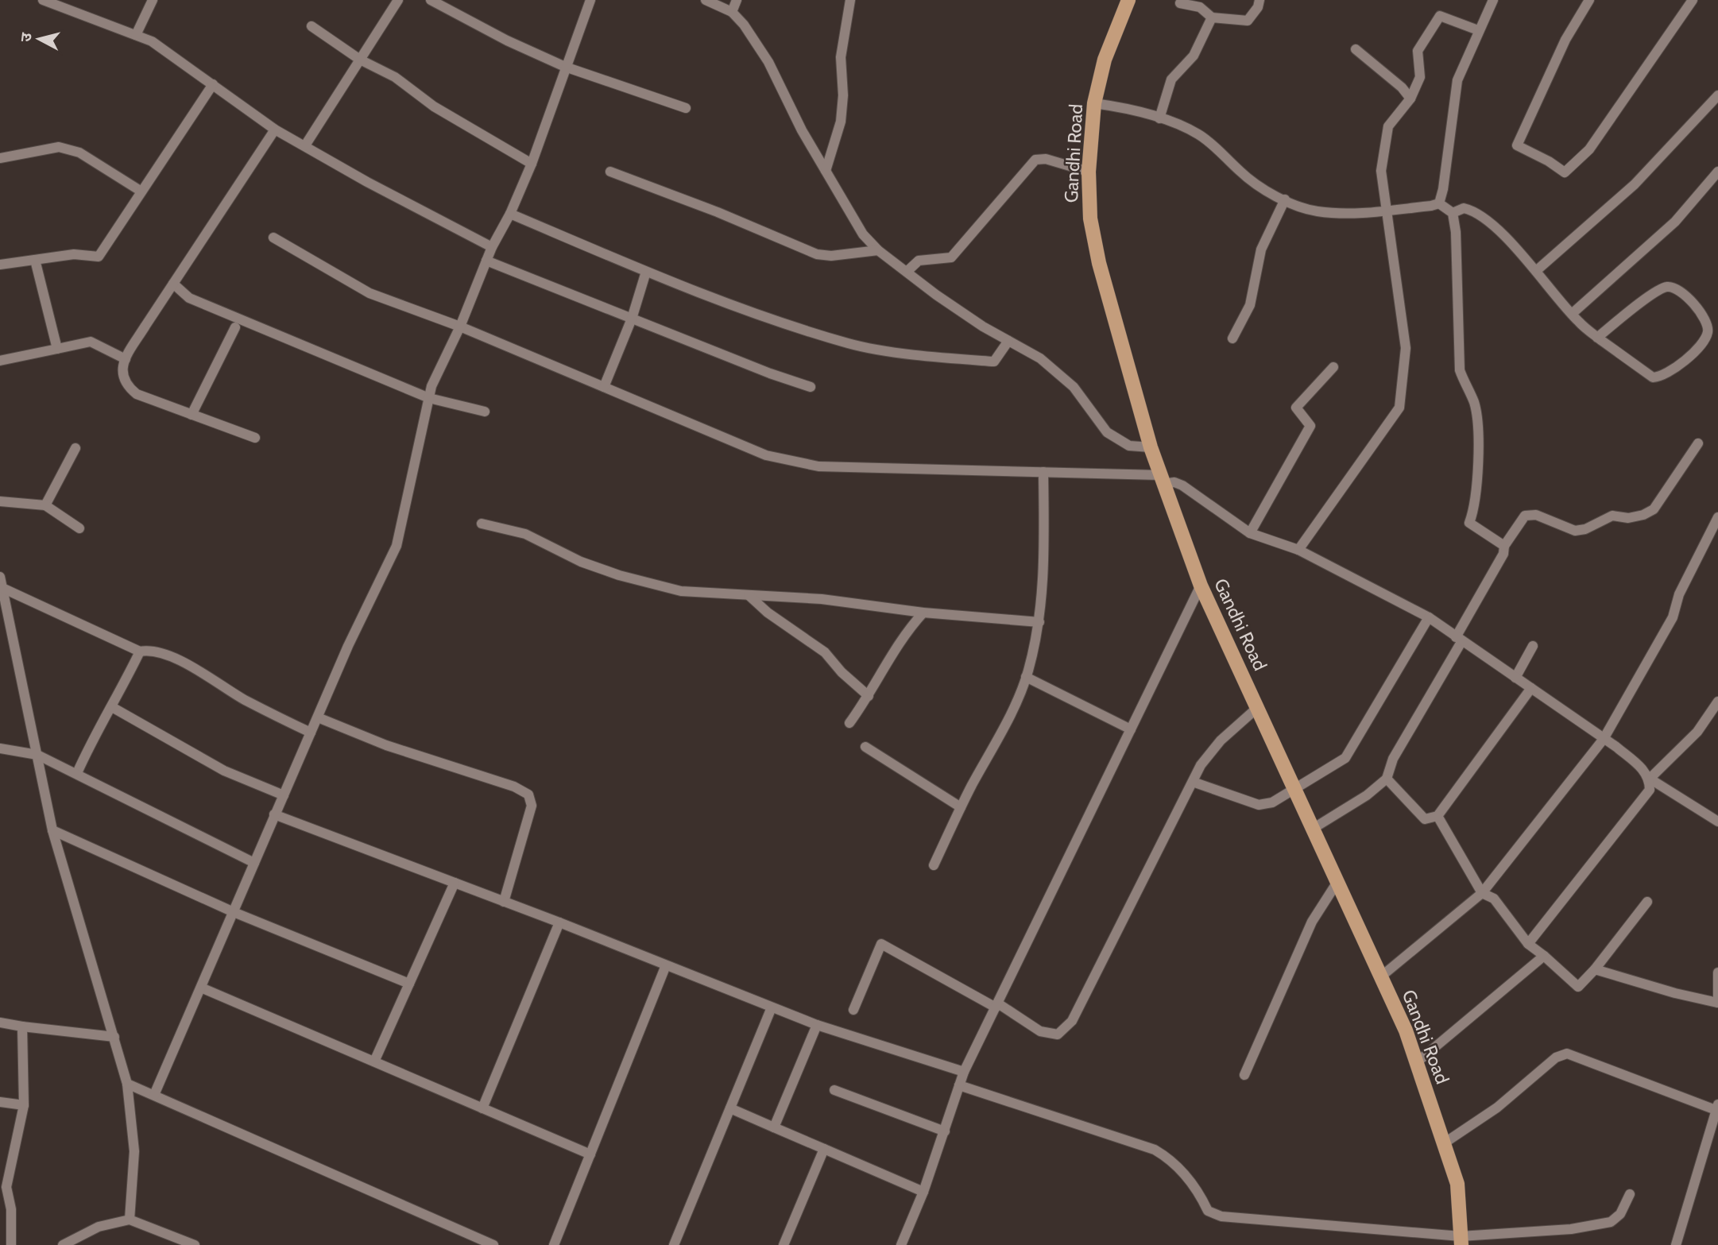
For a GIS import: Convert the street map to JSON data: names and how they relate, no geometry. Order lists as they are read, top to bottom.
{
  "streets": {
    "main road": ["Gandhi Road"]
  },
  "north": "left"
}
